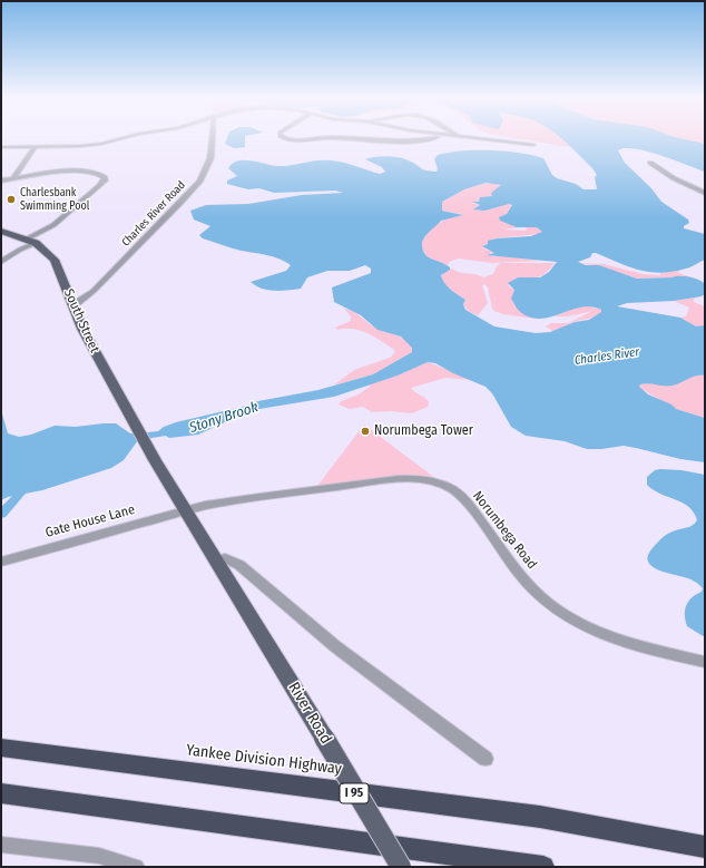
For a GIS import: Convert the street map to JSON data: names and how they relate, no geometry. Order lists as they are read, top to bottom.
{
  "streets": {
    "highway": ["Yankee Division Highway", "I 95"],
    "main road": ["South Street", "River Road"],
    "street": ["Charles River Road", "Gate House Lane", "Norumbega Road"]
  },
  "crossings": [
    ["Charles River Road", "South Street"],
    ["South Street", "River Road"],
    ["Gate House Lane", "Norumbega Road"],
    ["Gate House Lane", "River Road"],
    ["Norumbega Road", "River Road"]
  ],
  "water": ["Charles River", "Stony Brook"],
  "places": ["Charlesbank Swimming Pool", "Norumbega Tower"]
}
